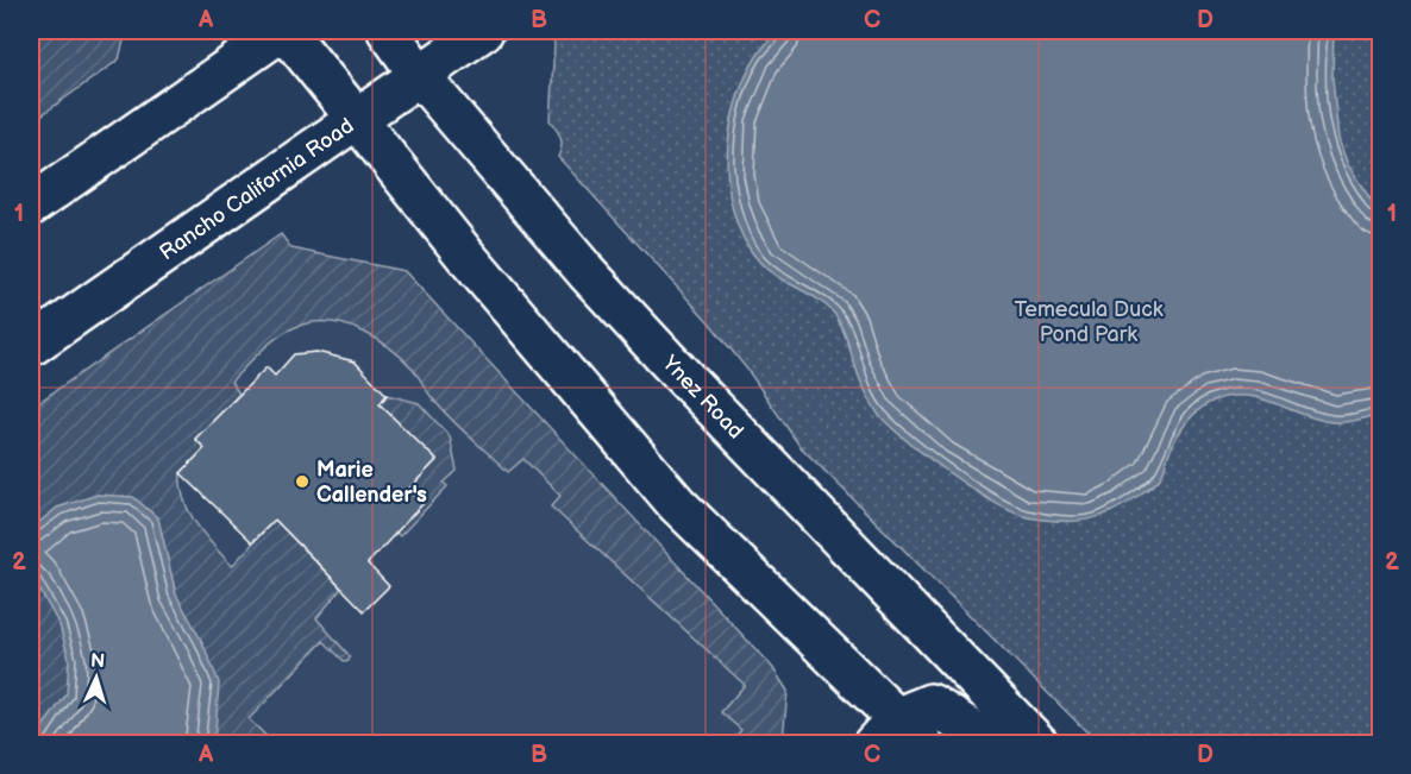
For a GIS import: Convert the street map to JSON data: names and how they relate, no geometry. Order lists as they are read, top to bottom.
{
  "streets": {
    "main road": ["Rancho California Road", "Ynez Road"]
  },
  "crossings": [
    ["Rancho California Road", "Ynez Road"]
  ],
  "parks": ["Temecula Duck Pond Park"],
  "places": ["Marie Callender's"],
  "north": "top",
  "grid": {
    "columns": [
      "A",
      "B",
      "C",
      "D"
    ],
    "rows": ["1", "2"]
  }
}
